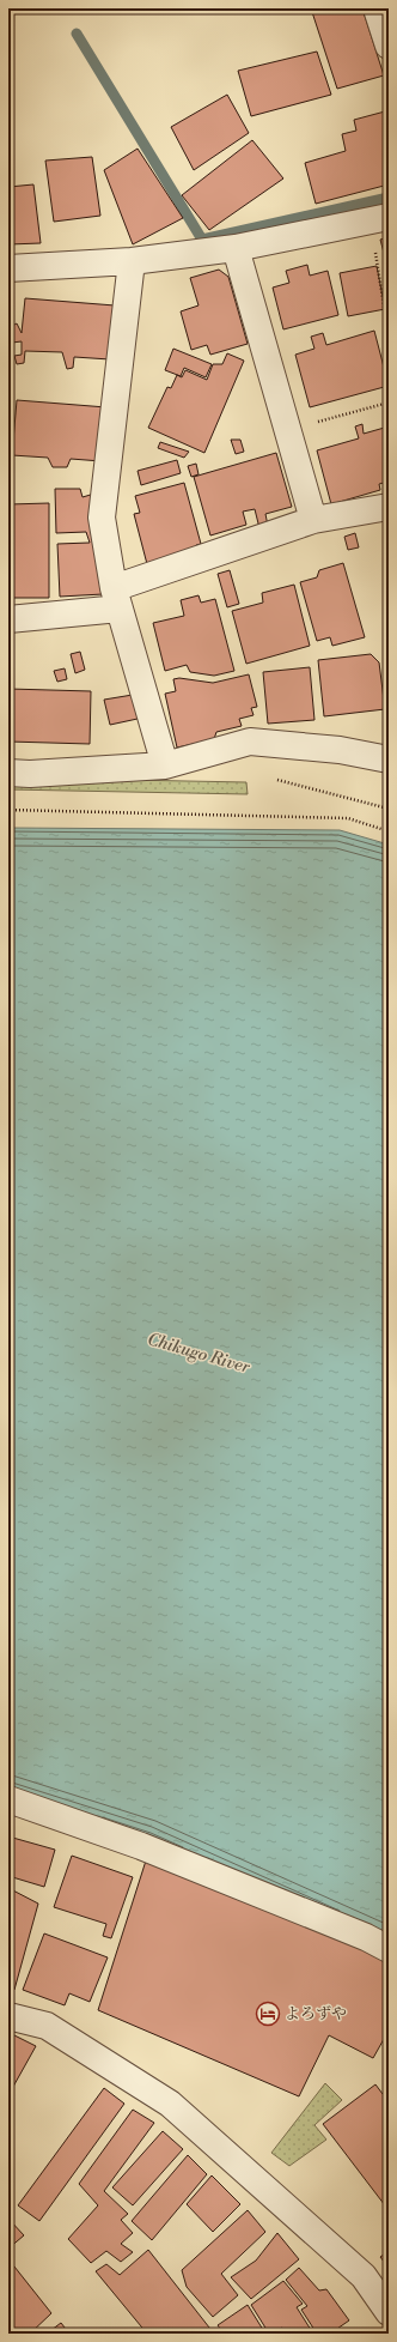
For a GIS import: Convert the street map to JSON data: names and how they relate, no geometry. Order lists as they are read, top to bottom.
{
  "water": ["Chikugo River"],
  "places": {
    "hotel": ["よろずや"]
  }
}
